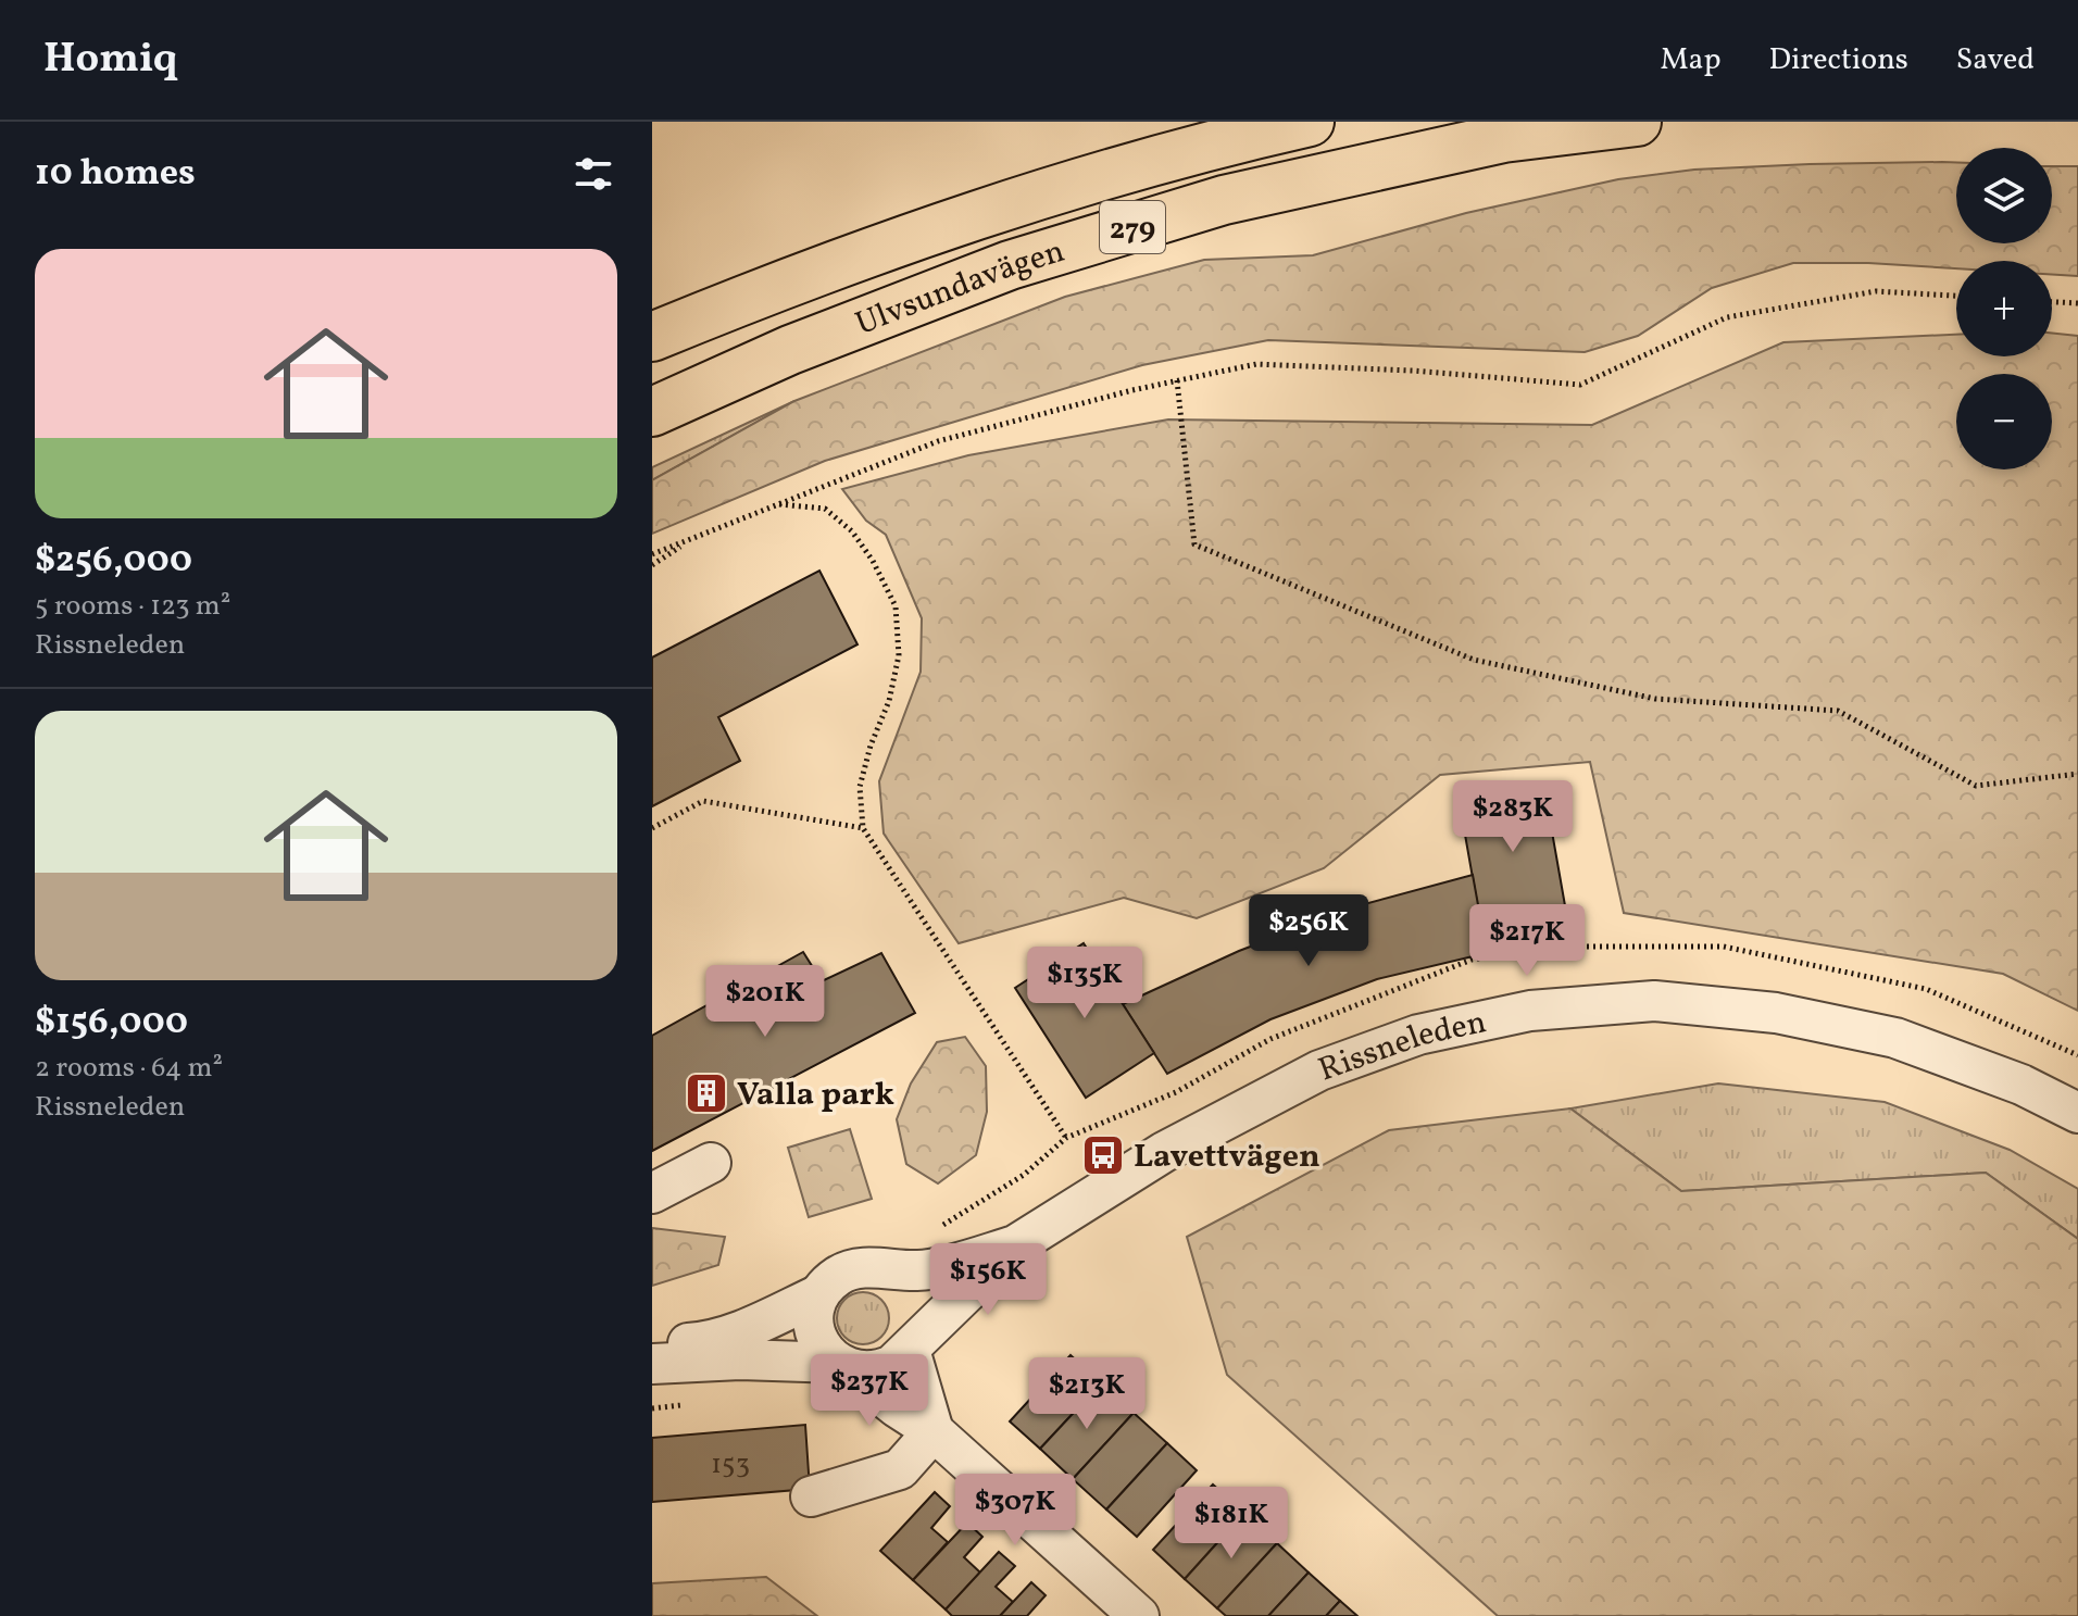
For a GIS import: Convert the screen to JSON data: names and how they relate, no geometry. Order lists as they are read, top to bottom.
{
  "streets": {
    "main road": ["279", "Ulvsundavägen"],
    "street": ["Rissneleden"]
  },
  "places": {
    "building": ["Valla park"],
    "bus stop": ["Lavettvägen"]
  },
  "house_numbers": ["153"],
  "page": {
    "header": "Homiq",
    "nav": ["Map", "Directions", "Saved"],
    "heading": "10 homes",
    "map_buttons": ["+", "−"],
    "list": [
      {
        "name": "$256,000",
        "note": "5 rooms · 123 m² · Rissneleden"
      },
      {
        "name": "$156,000",
        "note": "2 rooms · 64 m² · Rissneleden"
      }
    ],
    "price": [
      "$283K",
      "$256K",
      "$217K",
      "$135K",
      "$201K",
      "$156K",
      "$237K",
      "$213K",
      "$307K",
      "$181K"
    ]
  }
}
